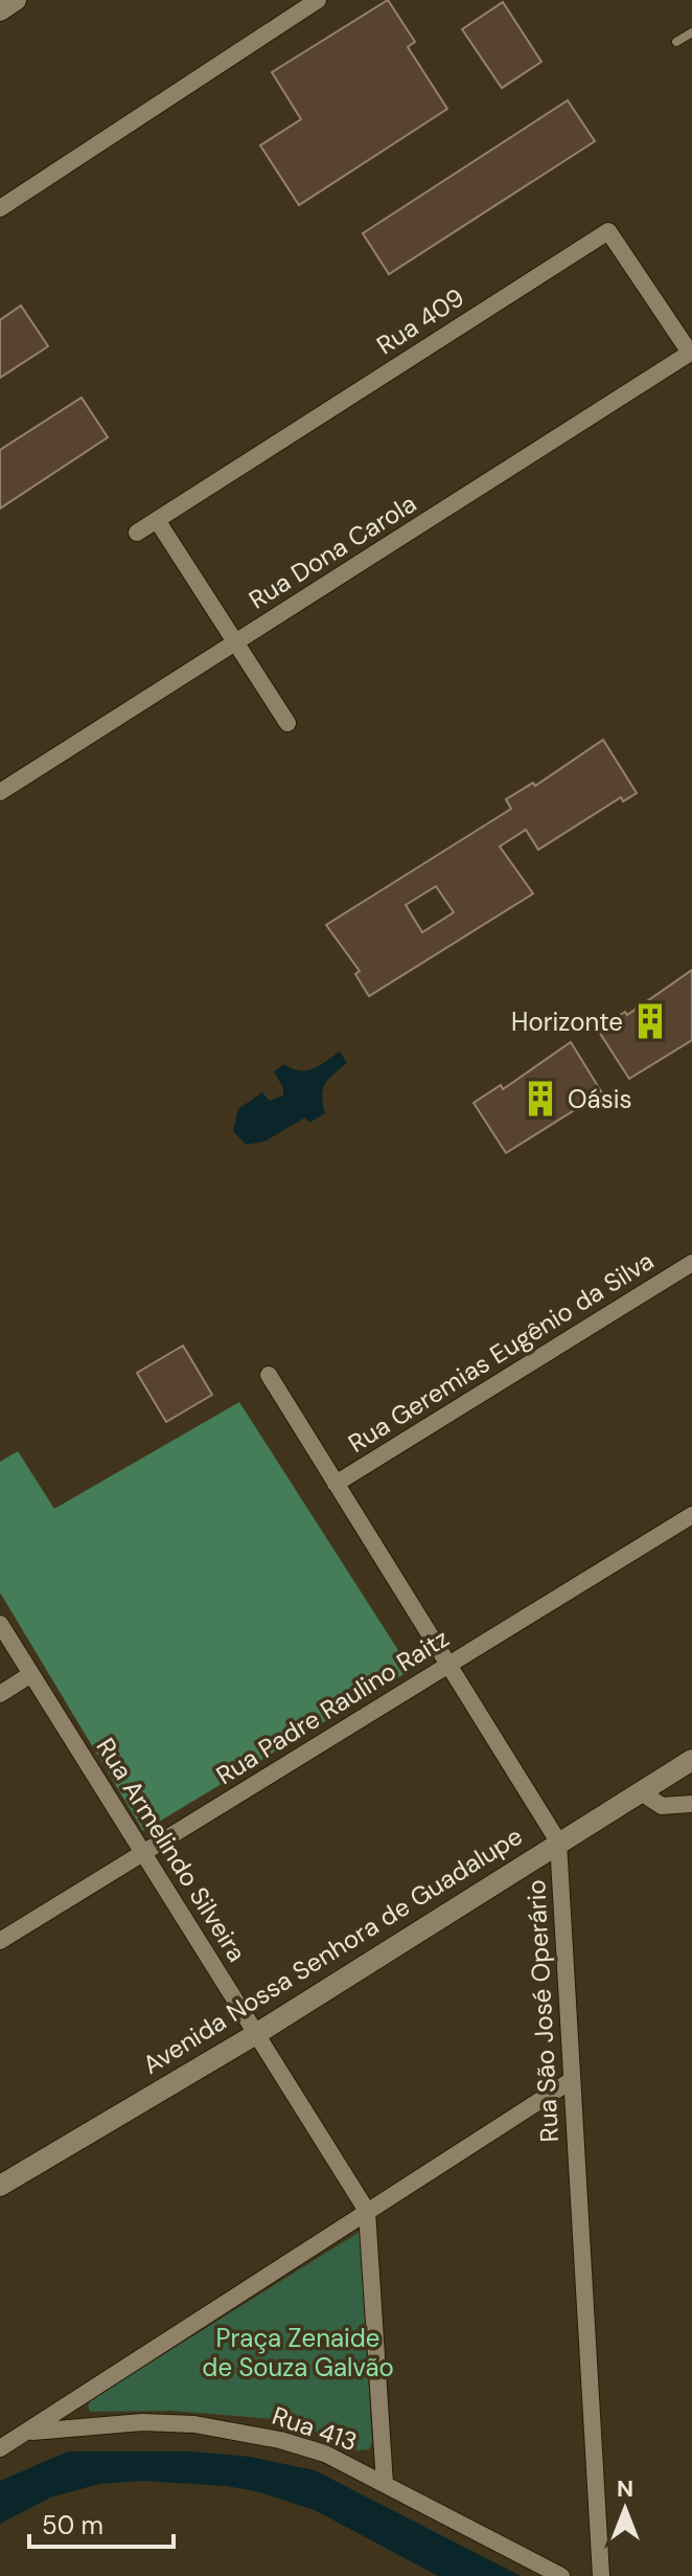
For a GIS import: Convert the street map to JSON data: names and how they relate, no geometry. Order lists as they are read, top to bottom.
{
  "streets": {
    "street": [
      "Rua 409",
      "Rua Dona Carola",
      "Rua Geremias Eugênio da Silva",
      "Rua Padre Raulino Raitz",
      "Rua Armelindo Silveira",
      "Avenida Nossa Senhora de Guadalupe",
      "Rua São José Operário",
      "Rua 413"
    ]
  },
  "crossings": [
    ["Rua 409", "Rua Dona Carola"],
    ["Rua Geremias Eugênio da Silva", "Rua São José Operário"],
    ["Rua Padre Raulino Raitz", "Rua Armelindo Silveira"],
    ["Rua Padre Raulino Raitz", "Rua São José Operário"],
    ["Rua Armelindo Silveira", "Avenida Nossa Senhora de Guadalupe"],
    ["Rua Armelindo Silveira", "Rua 413"],
    ["Avenida Nossa Senhora de Guadalupe", "Rua São José Operário"]
  ],
  "parks": ["Praça Zenaide de Souza Galvão"],
  "places": {
    "building": ["Horizonte", "Oásis"]
  },
  "scale_bar": "50 m",
  "north": "top"
}
